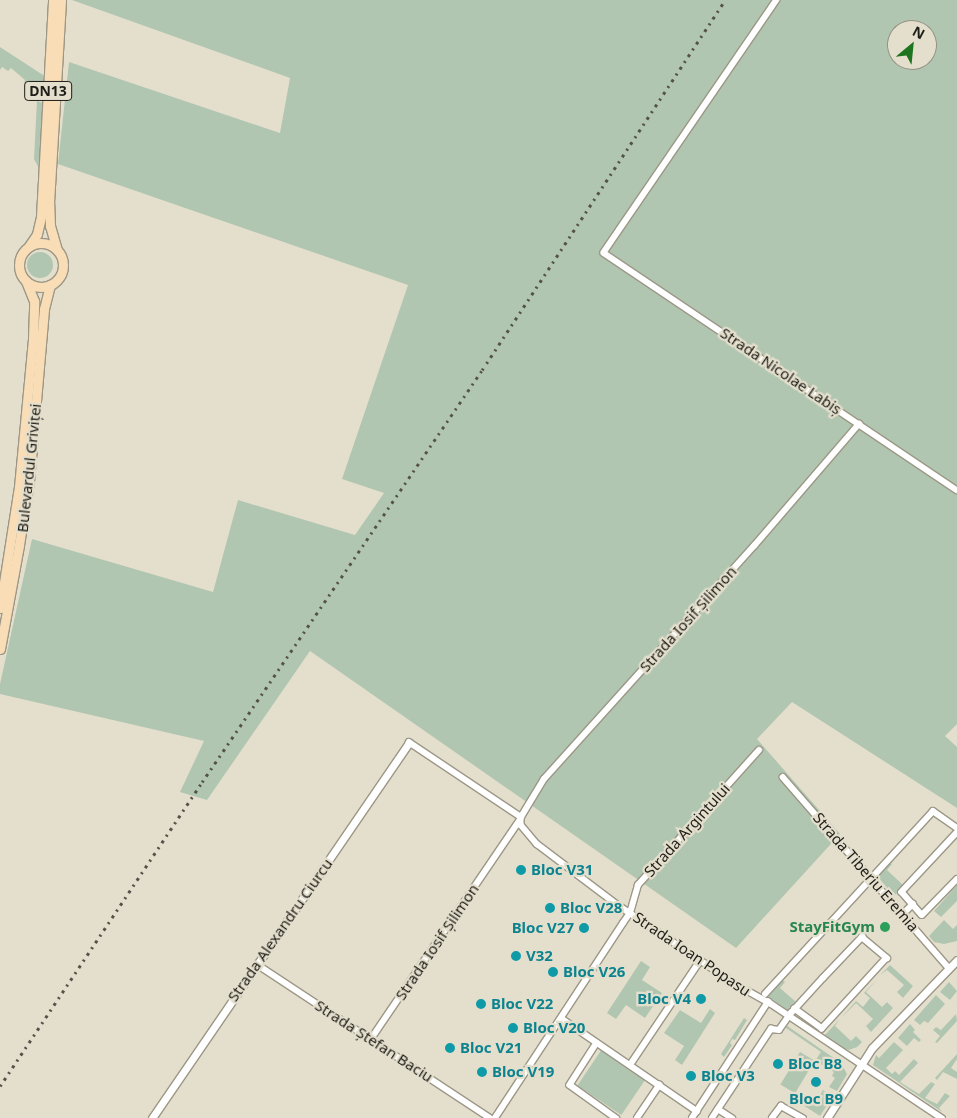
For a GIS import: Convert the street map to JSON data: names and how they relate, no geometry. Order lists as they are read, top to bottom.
{
  "streets": {
    "main road": ["DN13", "Bulevardul Griviței"],
    "street": [
      "Strada Nicolae Labiș",
      "Strada Iosif Șilimon",
      "Strada Argintului",
      "Strada Tiberiu Eremia",
      "Strada Alexandru Ciurcu",
      "Strada Ioan Popasu",
      "Strada Ștefan Baciu"
    ]
  },
  "crossings": [
    ["DN13", "Bulevardul Griviței"],
    ["Strada Nicolae Labiș", "Strada Iosif Șilimon"],
    ["Strada Iosif Șilimon", "Strada Ioan Popasu"],
    ["Strada Iosif Șilimon", "Strada Ștefan Baciu"],
    ["Strada Argintului", "Strada Ioan Popasu"],
    ["Strada Alexandru Ciurcu", "Strada Ioan Popasu"],
    ["Strada Alexandru Ciurcu", "Strada Ștefan Baciu"]
  ],
  "places": [
    "Bloc V31",
    "Bloc V28",
    "StayFitGym",
    "Bloc V27",
    "V32",
    "Bloc V26",
    "Bloc V4",
    "Bloc V22",
    "Bloc V20",
    "Bloc V21",
    "Bloc B8",
    "Bloc V19",
    "Bloc V3",
    "Bloc B9"
  ],
  "north": "top right"
}
